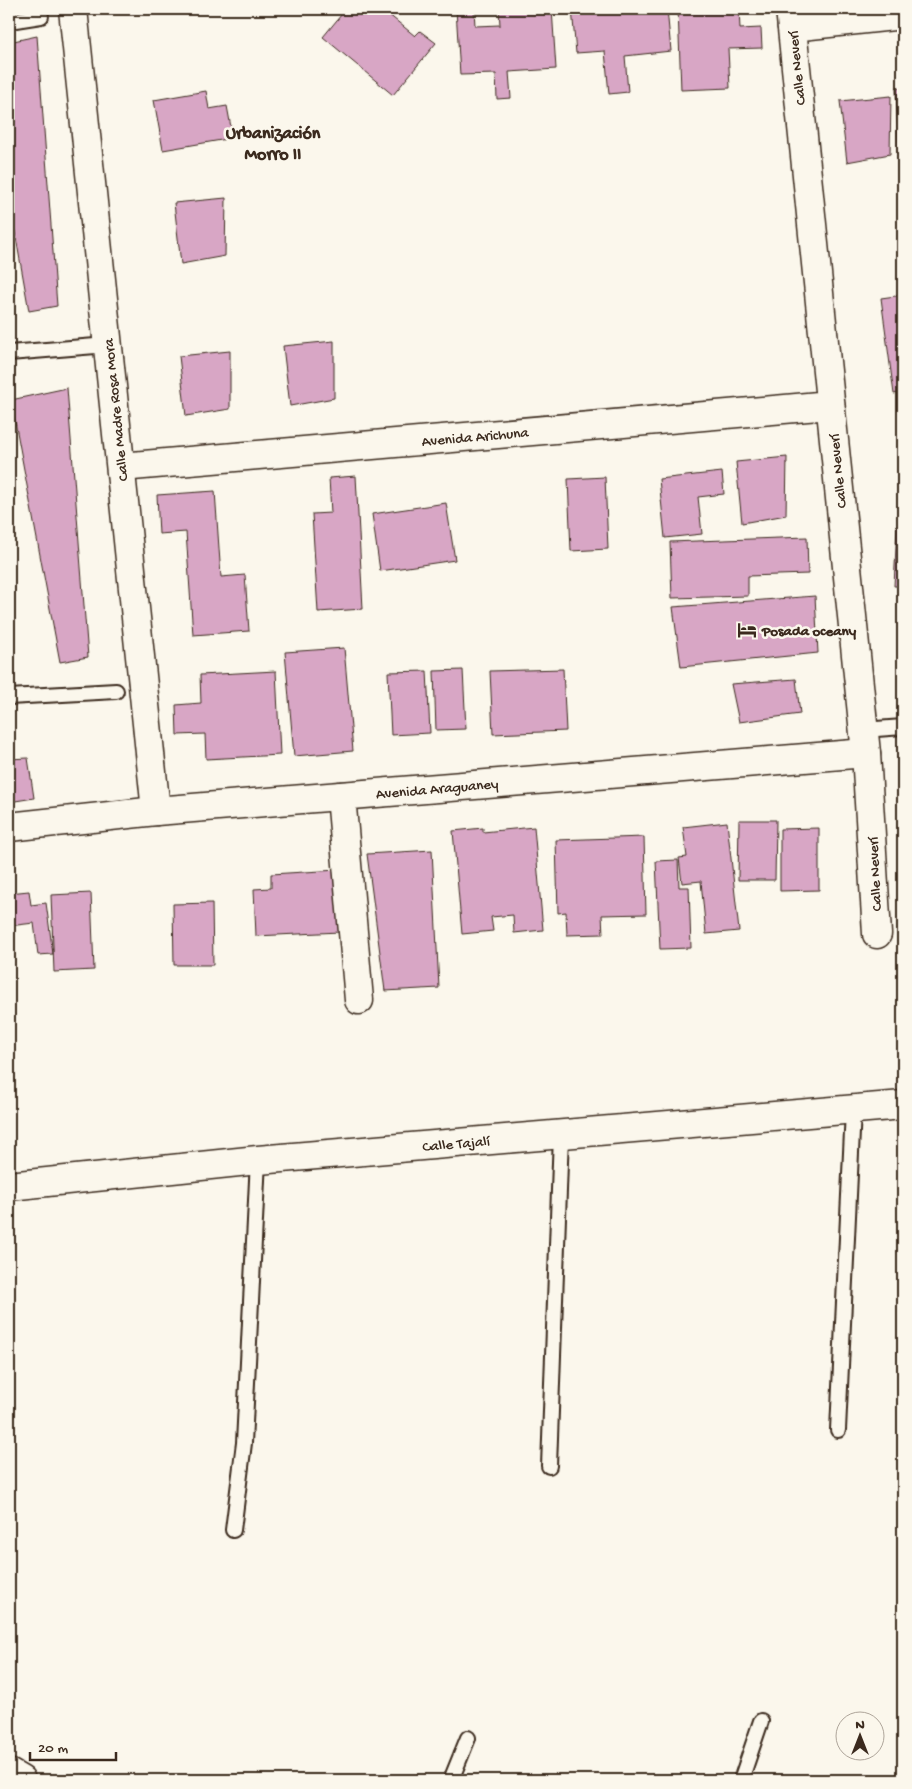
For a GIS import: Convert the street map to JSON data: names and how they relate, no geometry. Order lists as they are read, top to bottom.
{
  "streets": {
    "street": [
      "Calle Neverí",
      "Calle Madre Rosa Mora",
      "Avenida Arichuna",
      "Avenida Araguaney",
      "Calle Tajalí"
    ]
  },
  "crossings": [
    ["Calle Neverí", "Avenida Arichuna"],
    ["Calle Neverí", "Avenida Araguaney"],
    ["Calle Madre Rosa Mora", "Avenida Arichuna"],
    ["Calle Madre Rosa Mora", "Avenida Araguaney"]
  ],
  "districts": ["Urbanización Morro II"],
  "places": {
    "hotel": ["Posada oceany"]
  },
  "scale_bar": "20 m",
  "north": "top"
}
